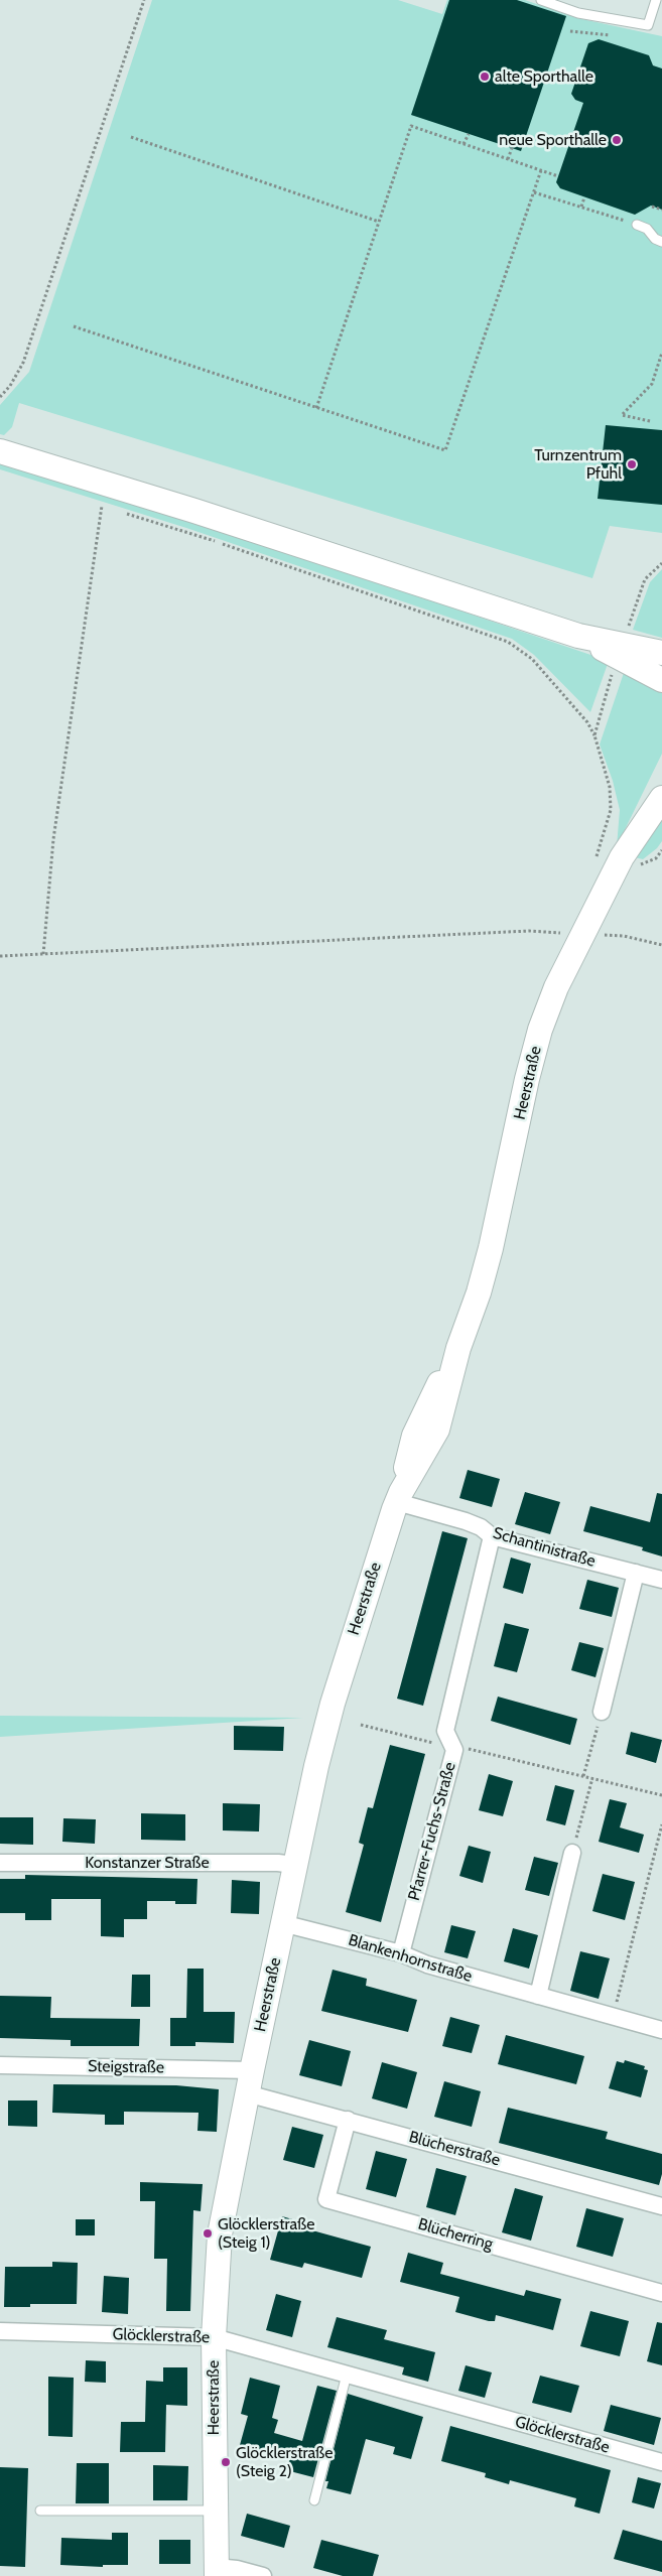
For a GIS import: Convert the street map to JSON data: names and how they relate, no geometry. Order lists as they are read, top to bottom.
{
  "streets": {
    "street": [
      "Heerstraße",
      "Schantinistraße",
      "Pfarrer-Fuchs-Straße",
      "Konstanzer Straße",
      "Blankenhornstraße",
      "Steigstraße",
      "Blücherstraße",
      "Blücherring",
      "Glöcklerstraße"
    ]
  },
  "crossings": [
    ["Heerstraße", "Schantinistraße"],
    ["Heerstraße", "Konstanzer Straße"],
    ["Heerstraße", "Blankenhornstraße"],
    ["Heerstraße", "Steigstraße"],
    ["Heerstraße", "Blücherstraße"],
    ["Heerstraße", "Glöcklerstraße"],
    ["Schantinistraße", "Pfarrer-Fuchs-Straße"],
    ["Pfarrer-Fuchs-Straße", "Blankenhornstraße"],
    ["Blücherstraße", "Blücherring"]
  ],
  "places": [
    "alte Sporthalle",
    "neue Sporthalle",
    "Turnzentrum Pfuhl",
    "Glöcklerstraße (Steig 1)",
    "Glöcklerstraße (Steig 2)"
  ]
}
